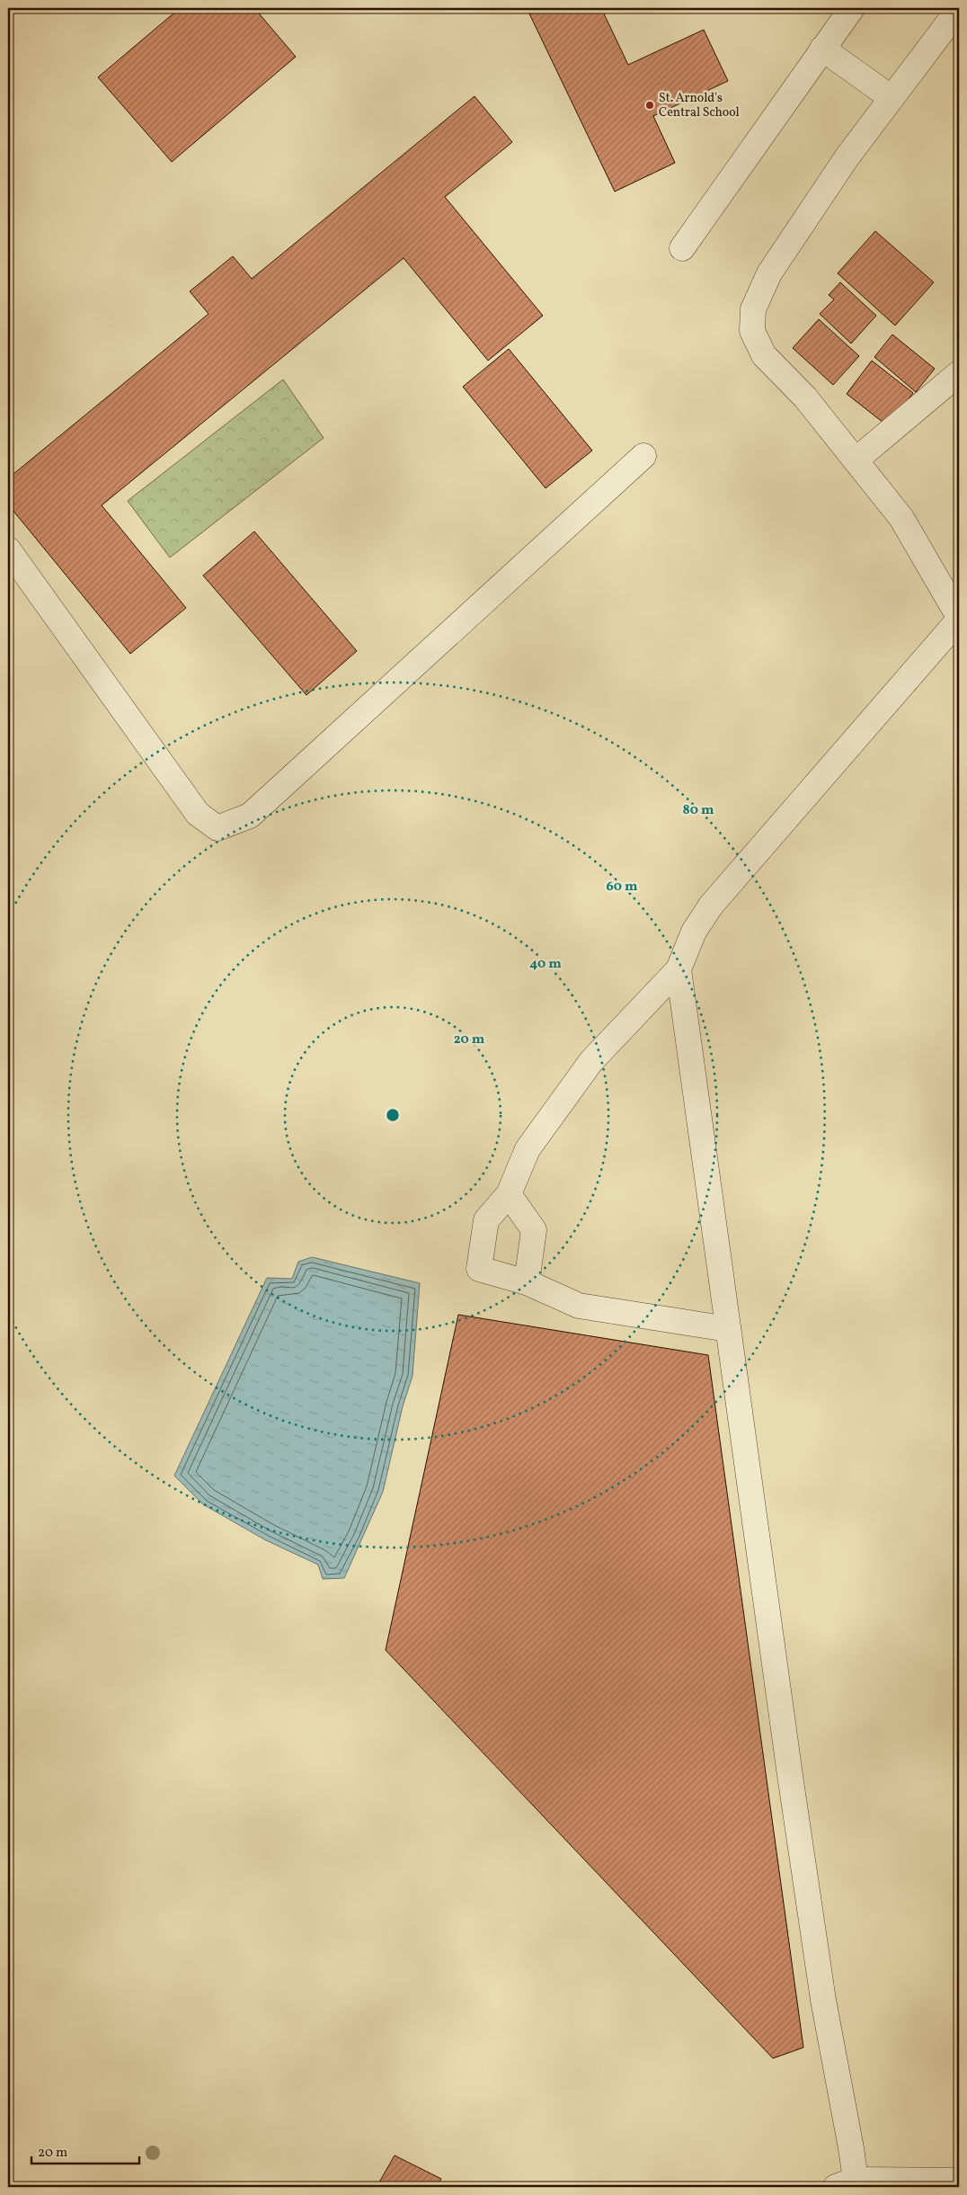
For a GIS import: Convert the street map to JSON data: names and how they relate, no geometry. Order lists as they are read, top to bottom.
{
  "places": ["St. Arnold's Central School"],
  "scale_bar": "20 m",
  "rings": [
    "80 m",
    "60 m",
    "40 m",
    "20 m"
  ]
}
